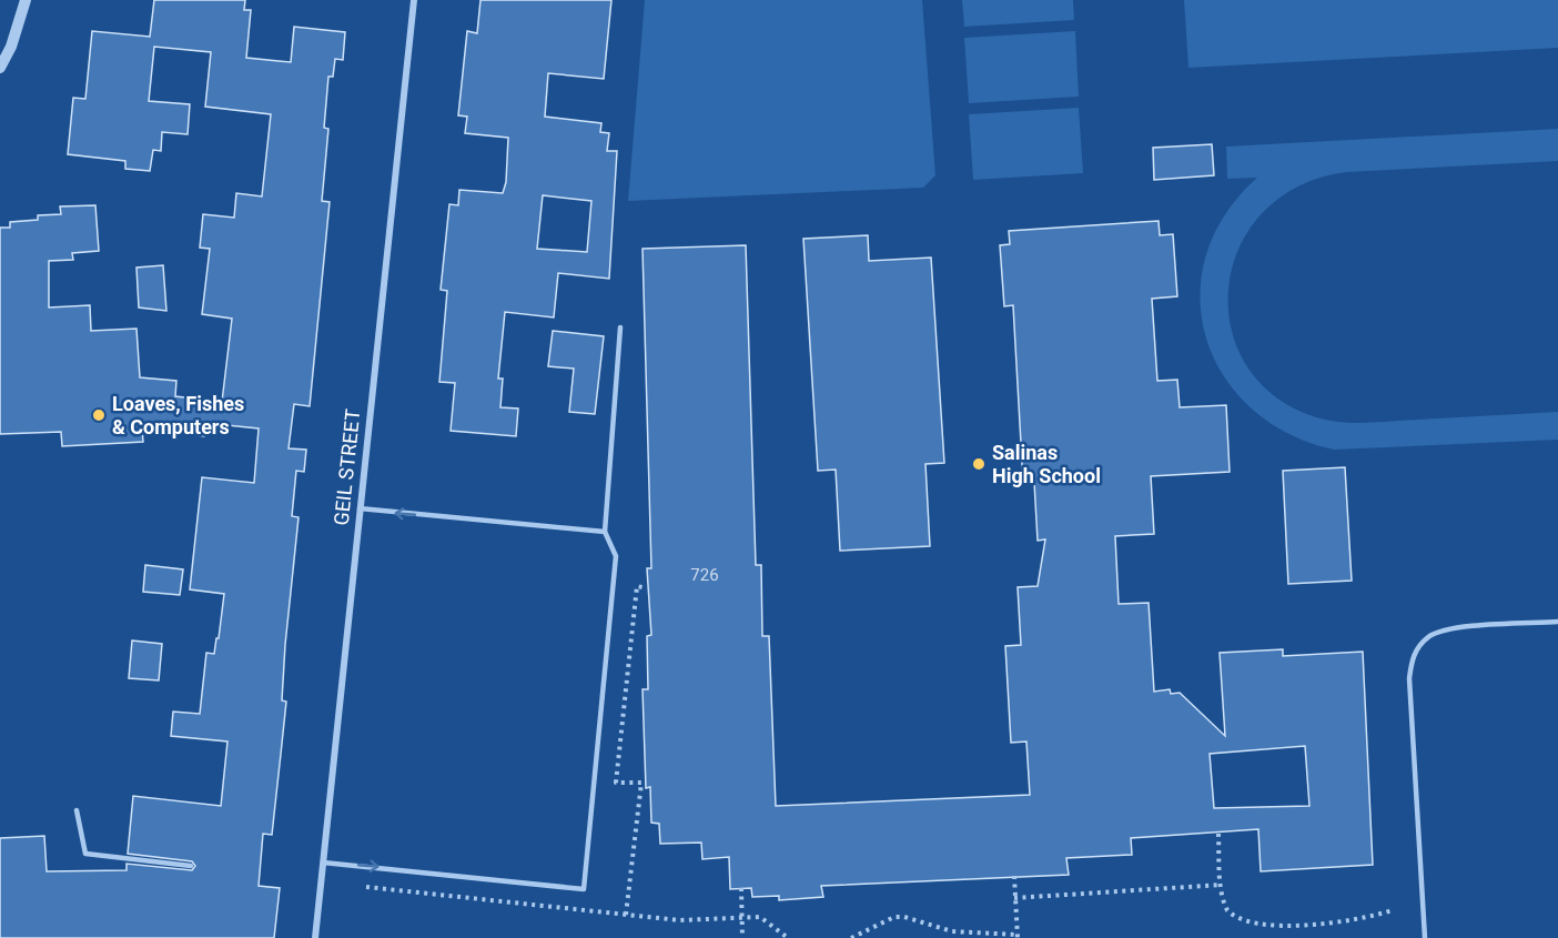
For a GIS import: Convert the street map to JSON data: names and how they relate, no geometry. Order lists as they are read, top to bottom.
{
  "streets": {
    "street": ["GEIL STREET"]
  },
  "places": ["Loaves, Fishes & Computers", "Salinas High School"],
  "house_numbers": ["726"]
}
